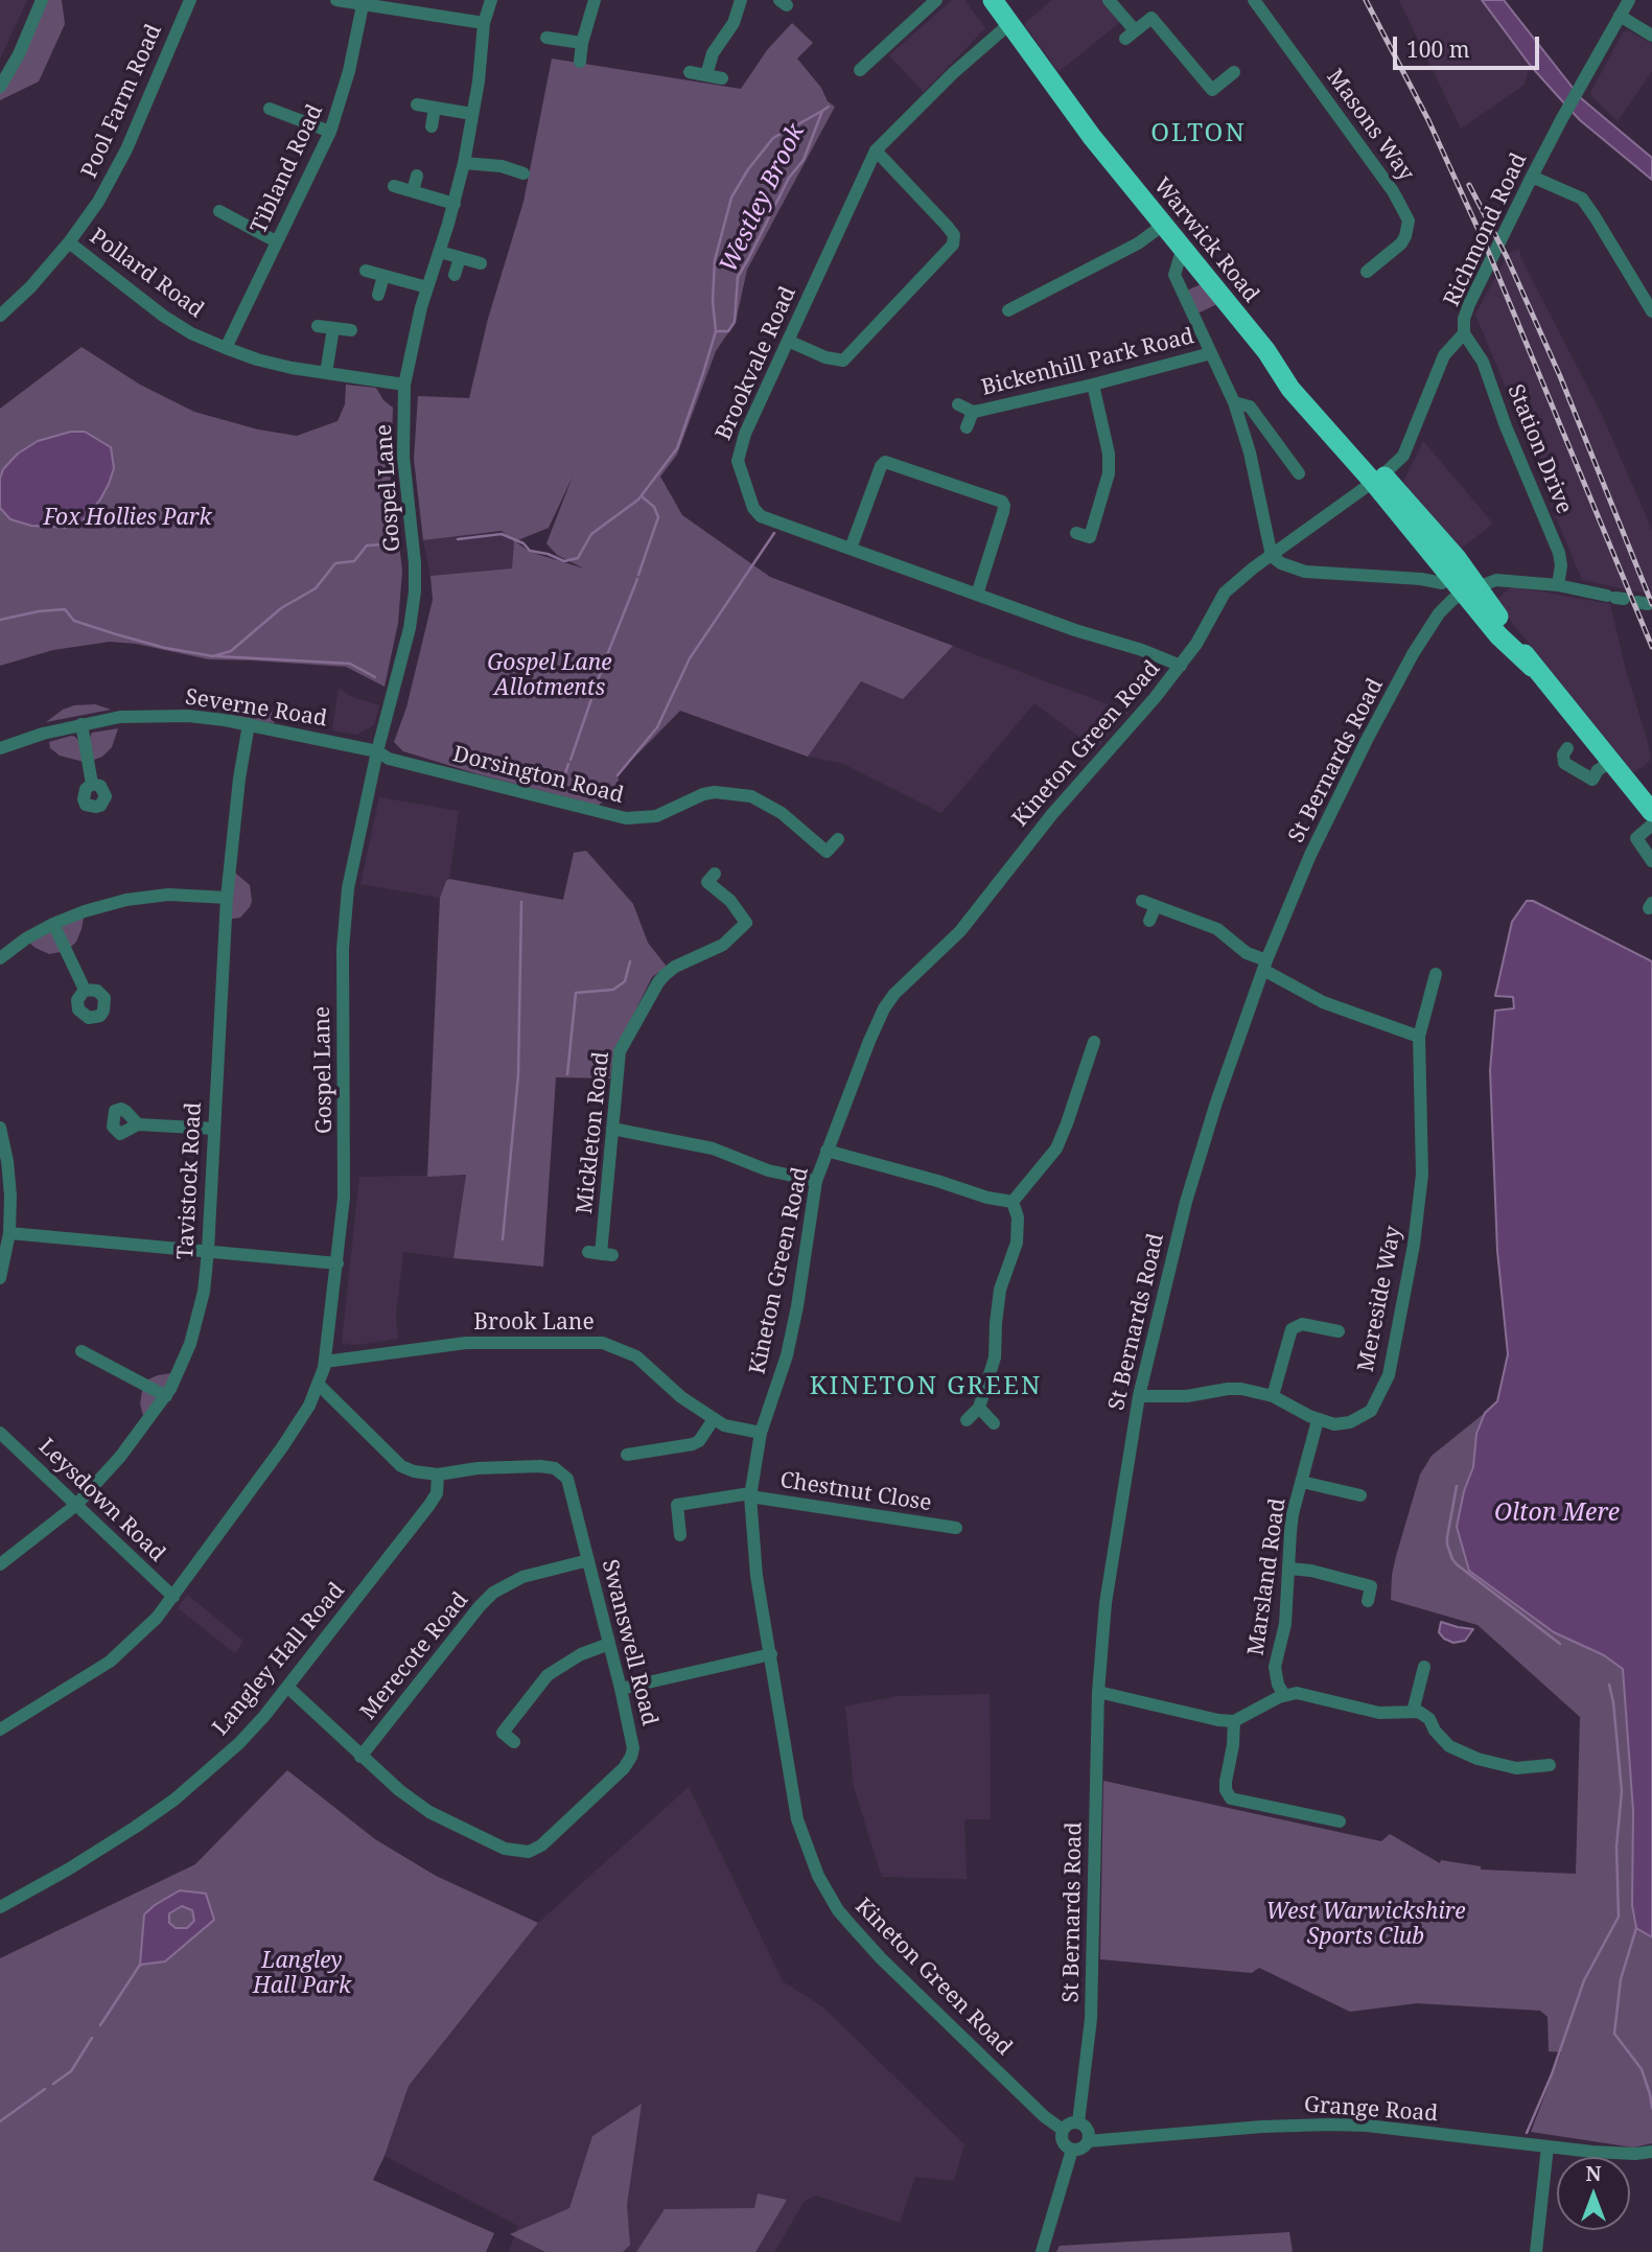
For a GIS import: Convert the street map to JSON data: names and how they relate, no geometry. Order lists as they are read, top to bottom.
{
  "streets": {
    "highway": ["Warwick Road"],
    "street": [
      "Pool Farm Road",
      "Masons Way",
      "Tibland Road",
      "Richmond Road",
      "Pollard Road",
      "Bickenhill Park Road",
      "Brookvale Road",
      "Station Drive",
      "Gospel Lane",
      "Severne Road",
      "Kineton Green Road",
      "St Bernards Road",
      "Dorsington Road",
      "Mickleton Road",
      "Tavistock Road",
      "Mereside Way",
      "Brook Lane",
      "Chestnut Close",
      "Leysdown Road",
      "Marsland Road",
      "Swanswell Road",
      "Merecote Road",
      "Langley Hall Road",
      "Grange Road"
    ]
  },
  "crossings": [
    ["Pool Farm Road", "Pollard Road"],
    ["Tibland Road", "Pollard Road"],
    ["Richmond Road", "Warwick Road"],
    ["Richmond Road", "Station Drive"],
    ["Richmond Road", "Kineton Green Road"],
    ["Warwick Road", "Brookvale Road"],
    ["Warwick Road", "St Bernards Road"],
    ["Pollard Road", "Gospel Lane"],
    ["Brookvale Road", "Kineton Green Road"],
    ["Gospel Lane", "Severne Road"],
    ["Gospel Lane", "Dorsington Road"],
    ["Gospel Lane", "Brook Lane"],
    ["Gospel Lane", "Leysdown Road"],
    ["Gospel Lane", "Swanswell Road"],
    ["Severne Road", "Dorsington Road"],
    ["Severne Road", "Tavistock Road"],
    ["Kineton Green Road", "St Bernards Road"],
    ["Kineton Green Road", "Brook Lane"],
    ["Kineton Green Road", "Chestnut Close"],
    ["Kineton Green Road", "Grange Road"],
    ["St Bernards Road", "Mereside Way"],
    ["St Bernards Road", "Grange Road"],
    ["Tavistock Road", "Leysdown Road"],
    ["Mereside Way", "Marsland Road"],
    ["Swanswell Road", "Merecote Road"],
    ["Swanswell Road", "Langley Hall Road"]
  ],
  "districts": ["OLTON", "KINETON GREEN"],
  "water": ["Westley Brook", "Olton Mere"],
  "parks": [
    "Fox Hollies Park",
    "Gospel Lane Allotments",
    "West Warwickshire Sports Club",
    "Langley Hall Park"
  ],
  "scale_bar": "100 m",
  "north": "top"
}
